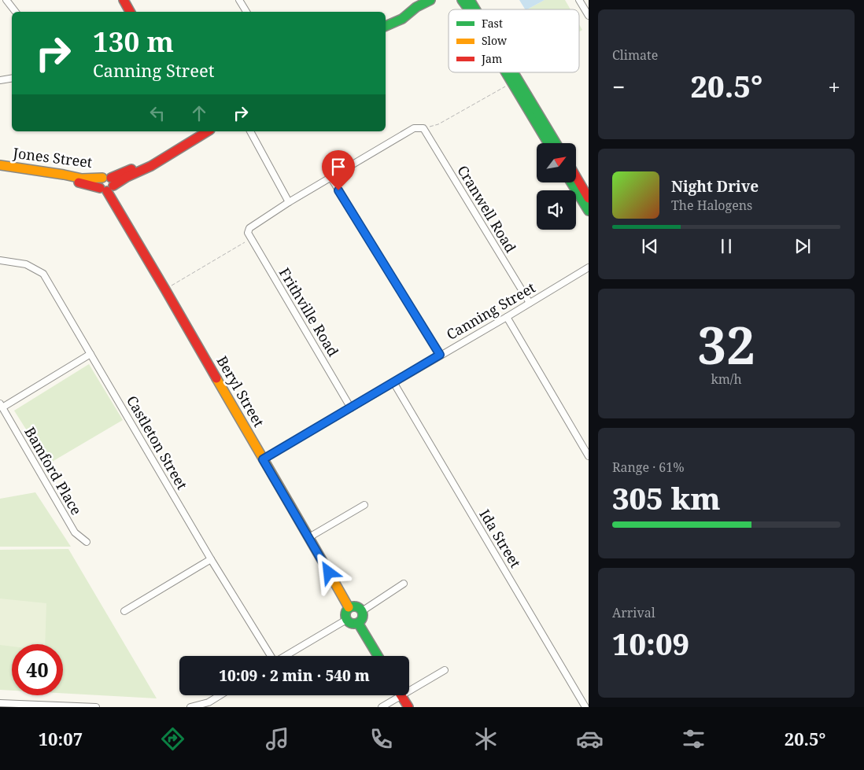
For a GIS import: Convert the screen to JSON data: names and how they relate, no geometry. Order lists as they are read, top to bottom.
{
  "streets": {
    "street": [
      "Jones Street",
      "Cranwell Road",
      "Canning Street",
      "Frithville Road",
      "Beryl Street",
      "Castleton Street",
      "Bamford Place",
      "Ida Street"
    ]
  },
  "crossings": [
    ["Jones Street", "Beryl Street"],
    ["Cranwell Road", "Canning Street"],
    ["Canning Street", "Frithville Road"],
    ["Canning Street", "Beryl Street"],
    ["Canning Street", "Ida Street"],
    ["Castleton Street", "Bamford Place"]
  ],
  "legend": ["Fast", "Slow", "Jam"],
  "north": "top right",
  "page": {
    "tile": [
      "Climate",
      ["32", "km/h"],
      ["Range · 61%", "305 km"],
      ["Arrival", "10:09"]
    ],
    "turn": ["130 m", "Canning Street"],
    "heat": ["−", "20.5°", "+"],
    "song": ["Night Drive", "The Halogens"],
    "limit": "40",
    "trip": "10:09 · 2 min · 540 m",
    "tabs": ["10:07", "20.5°"]
  }
}
